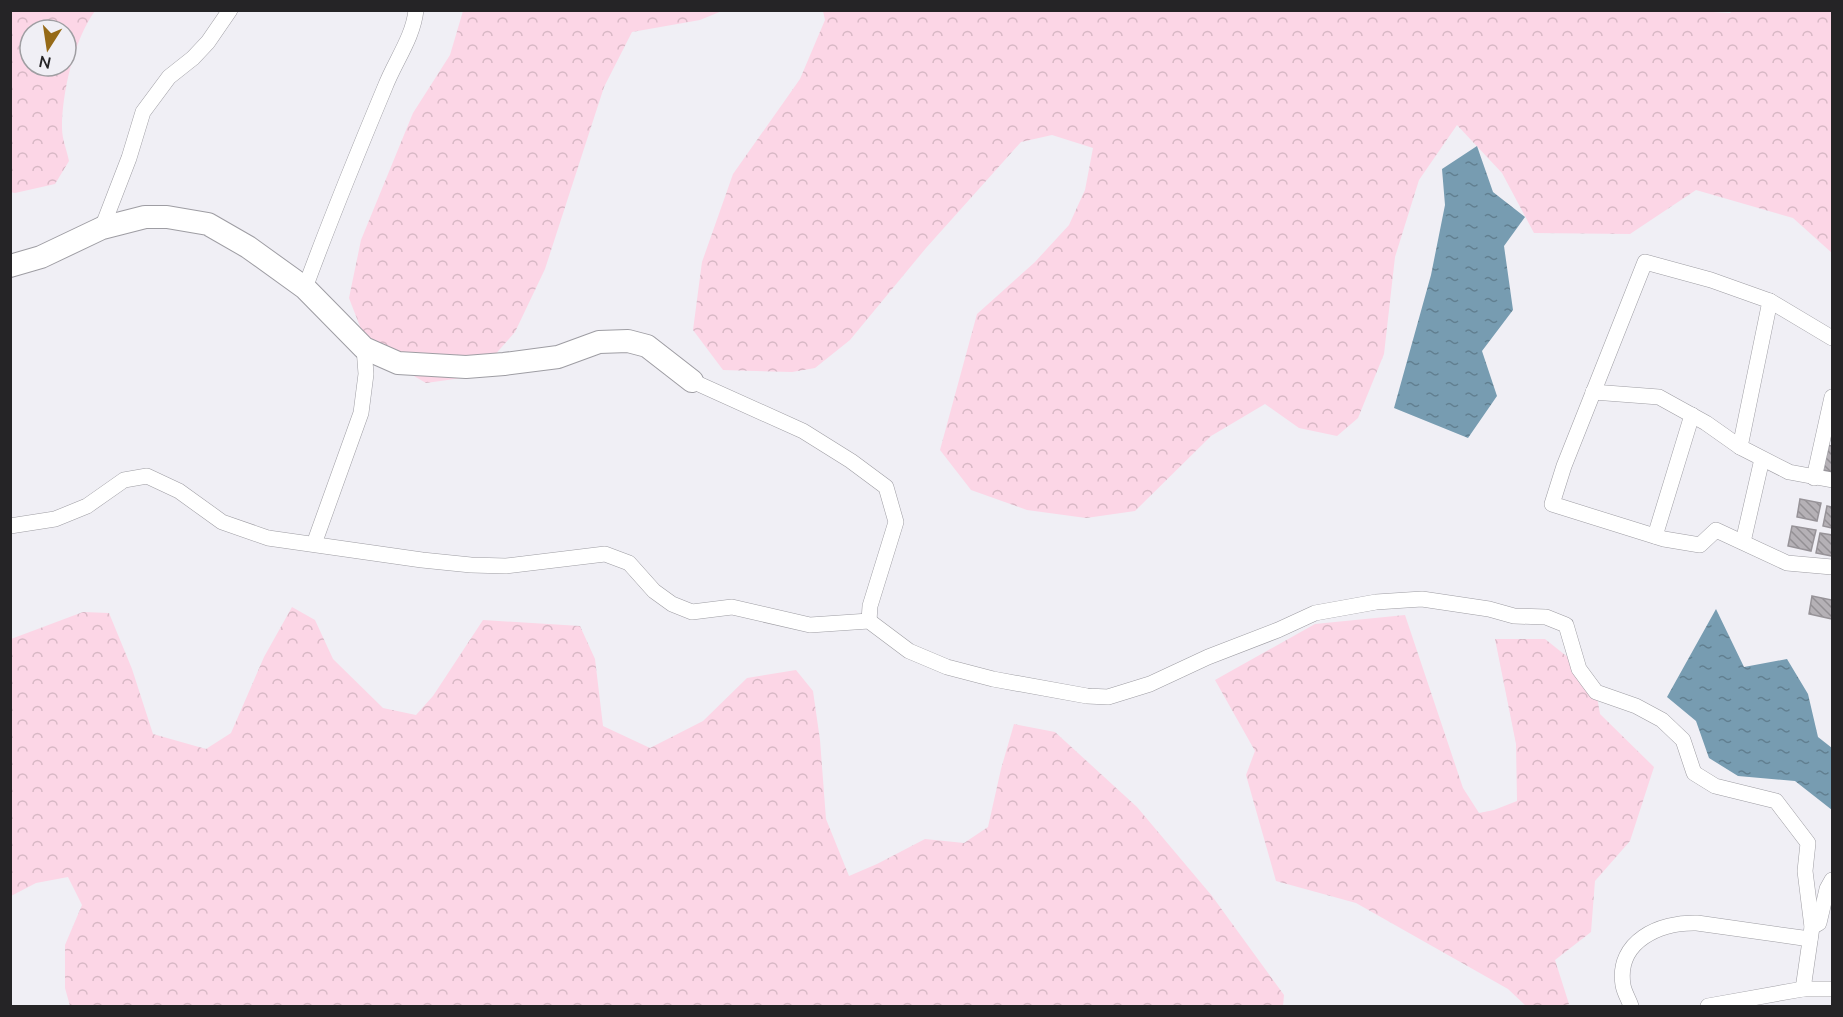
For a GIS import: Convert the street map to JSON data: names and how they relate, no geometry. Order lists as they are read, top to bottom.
{
  "north": "bottom"
}
